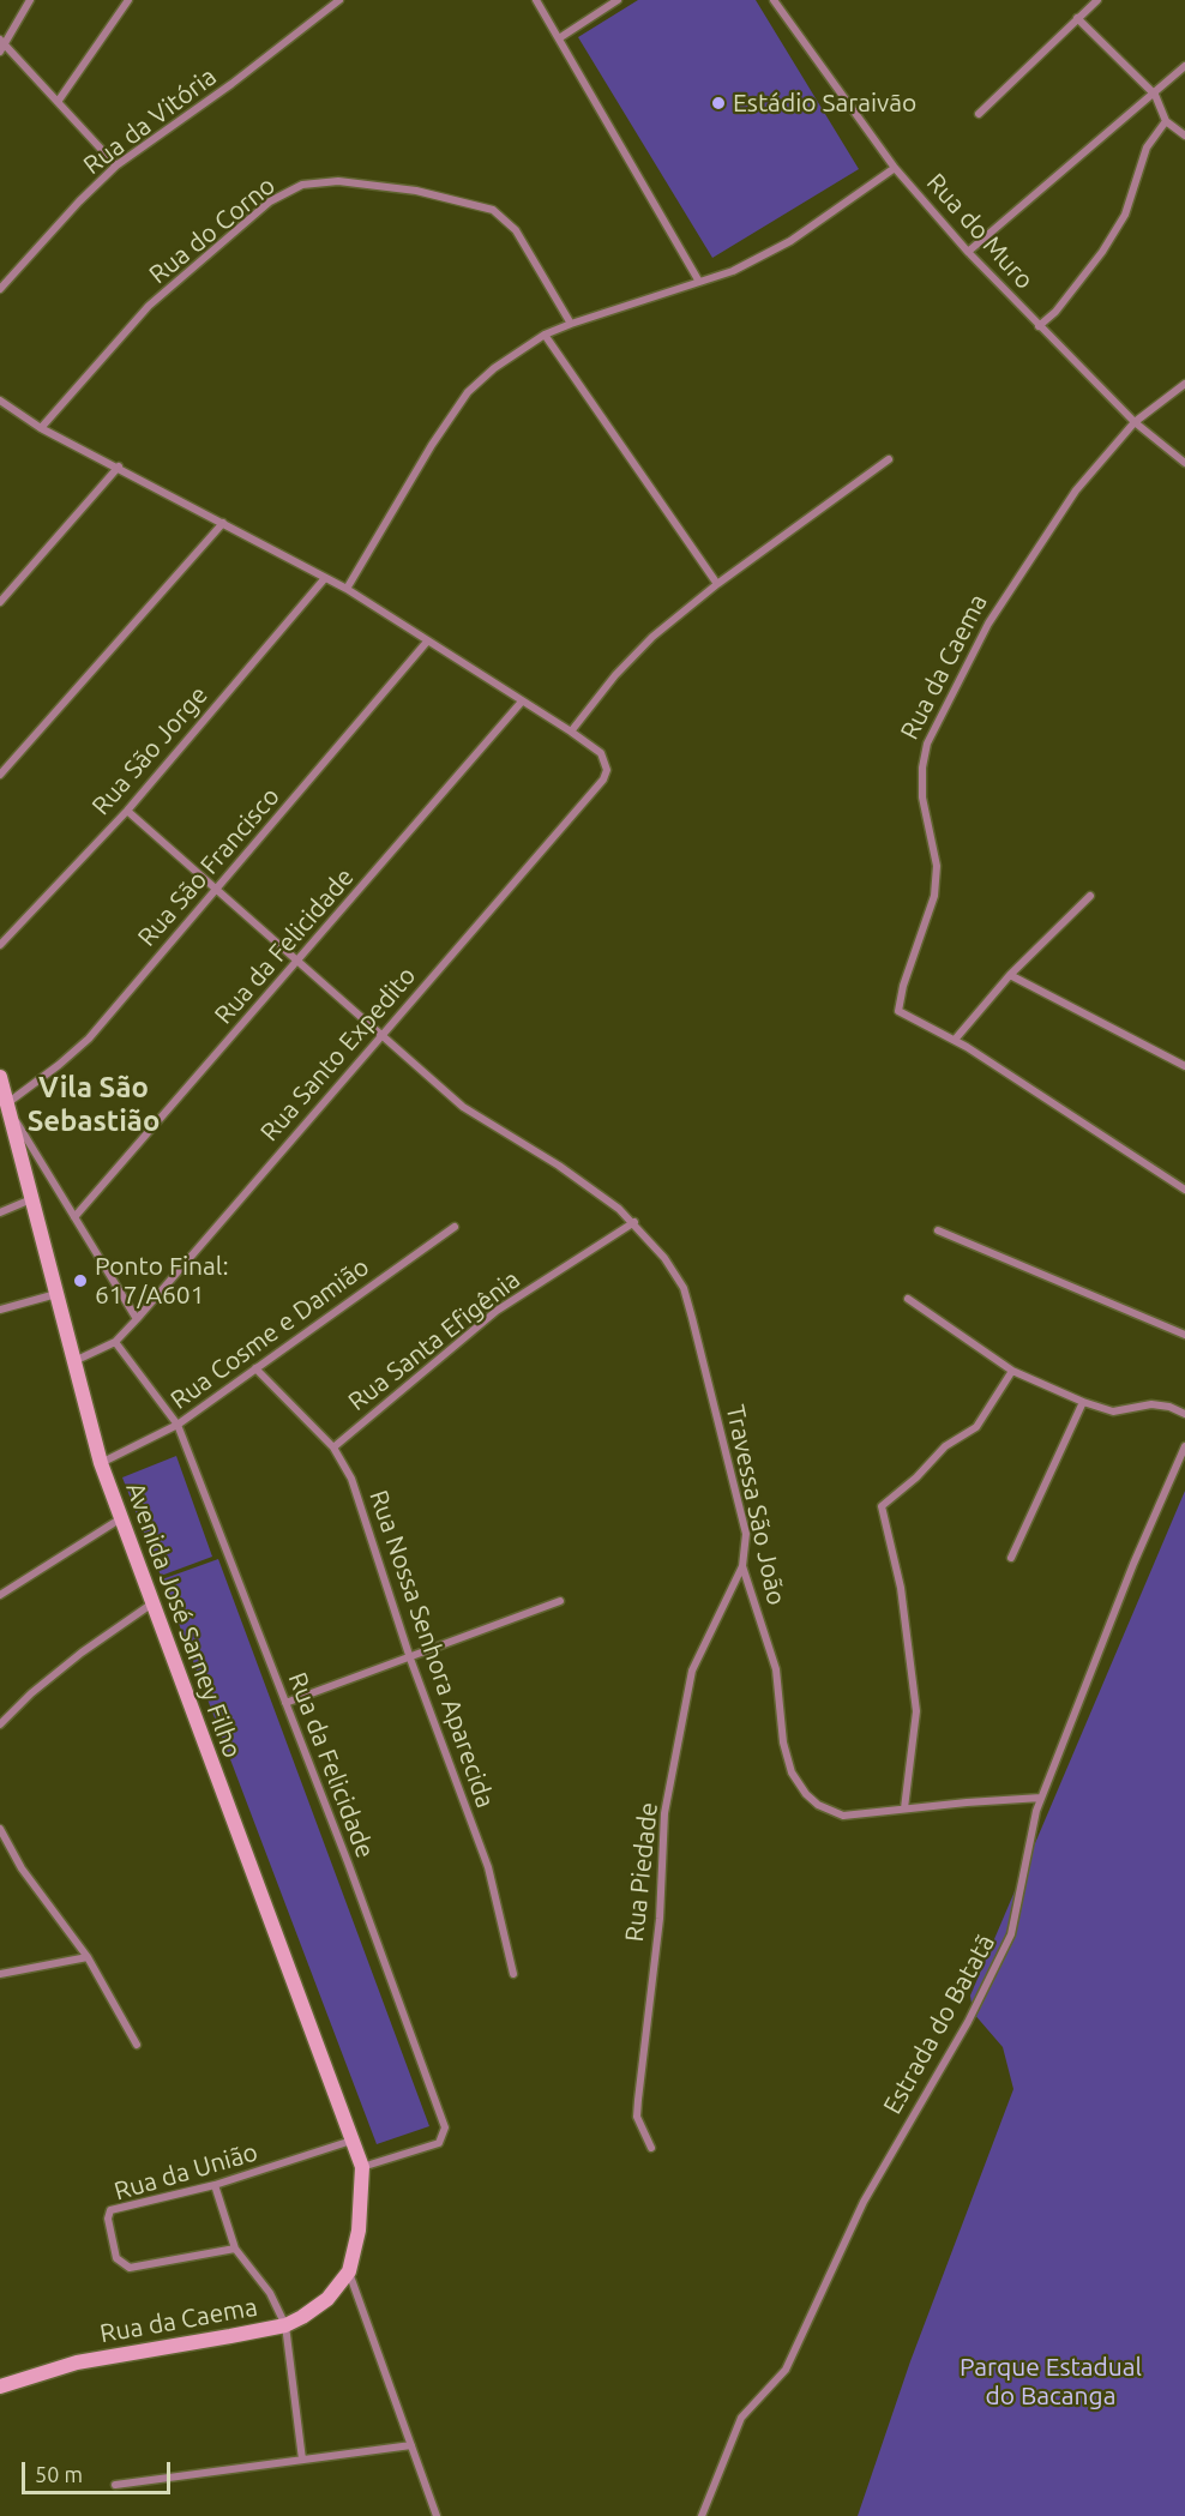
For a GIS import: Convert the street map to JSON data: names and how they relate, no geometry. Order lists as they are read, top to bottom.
{
  "streets": {
    "main road": ["Rua da Caema", "Avenida José Sarney Filho"],
    "street": [
      "Rua da Vitória",
      "Rua do Corno",
      "Rua do Muro",
      "Rua São Jorge",
      "Rua São Francisco",
      "Rua da Felicidade",
      "Rua Santo Expedito",
      "Rua Cosme e Damião",
      "Rua Santa Efigênia",
      "Travessa São João",
      "Rua Nossa Senhora Aparecida",
      "Rua Piedade",
      "Estrada do Batatã",
      "Rua da União"
    ]
  },
  "crossings": [
    ["Rua do Muro", "Rua da Caema"],
    ["Rua São Francisco", "Avenida José Sarney Filho"],
    ["Rua da Felicidade", "Rua Santo Expedito"],
    ["Rua da Felicidade", "Rua Cosme e Damião"],
    ["Rua da Felicidade", "Avenida José Sarney Filho"],
    ["Rua Santo Expedito", "Travessa São João"],
    ["Rua Santo Expedito", "Avenida José Sarney Filho"],
    ["Rua Cosme e Damião", "Avenida José Sarney Filho"],
    ["Rua Cosme e Damião", "Rua Nossa Senhora Aparecida"],
    ["Rua Santa Efigênia", "Travessa São João"],
    ["Rua Santa Efigênia", "Rua Nossa Senhora Aparecida"],
    ["Travessa São João", "Rua Piedade"],
    ["Travessa São João", "Estrada do Batatã"],
    ["Avenida José Sarney Filho", "Rua da União"]
  ],
  "districts": ["Vila São Sebastião"],
  "parks": ["Parque Estadual do Bacanga"],
  "places": ["Estádio Saraivão", "Ponto Final: 617/A601"],
  "scale_bar": "50 m"
}
